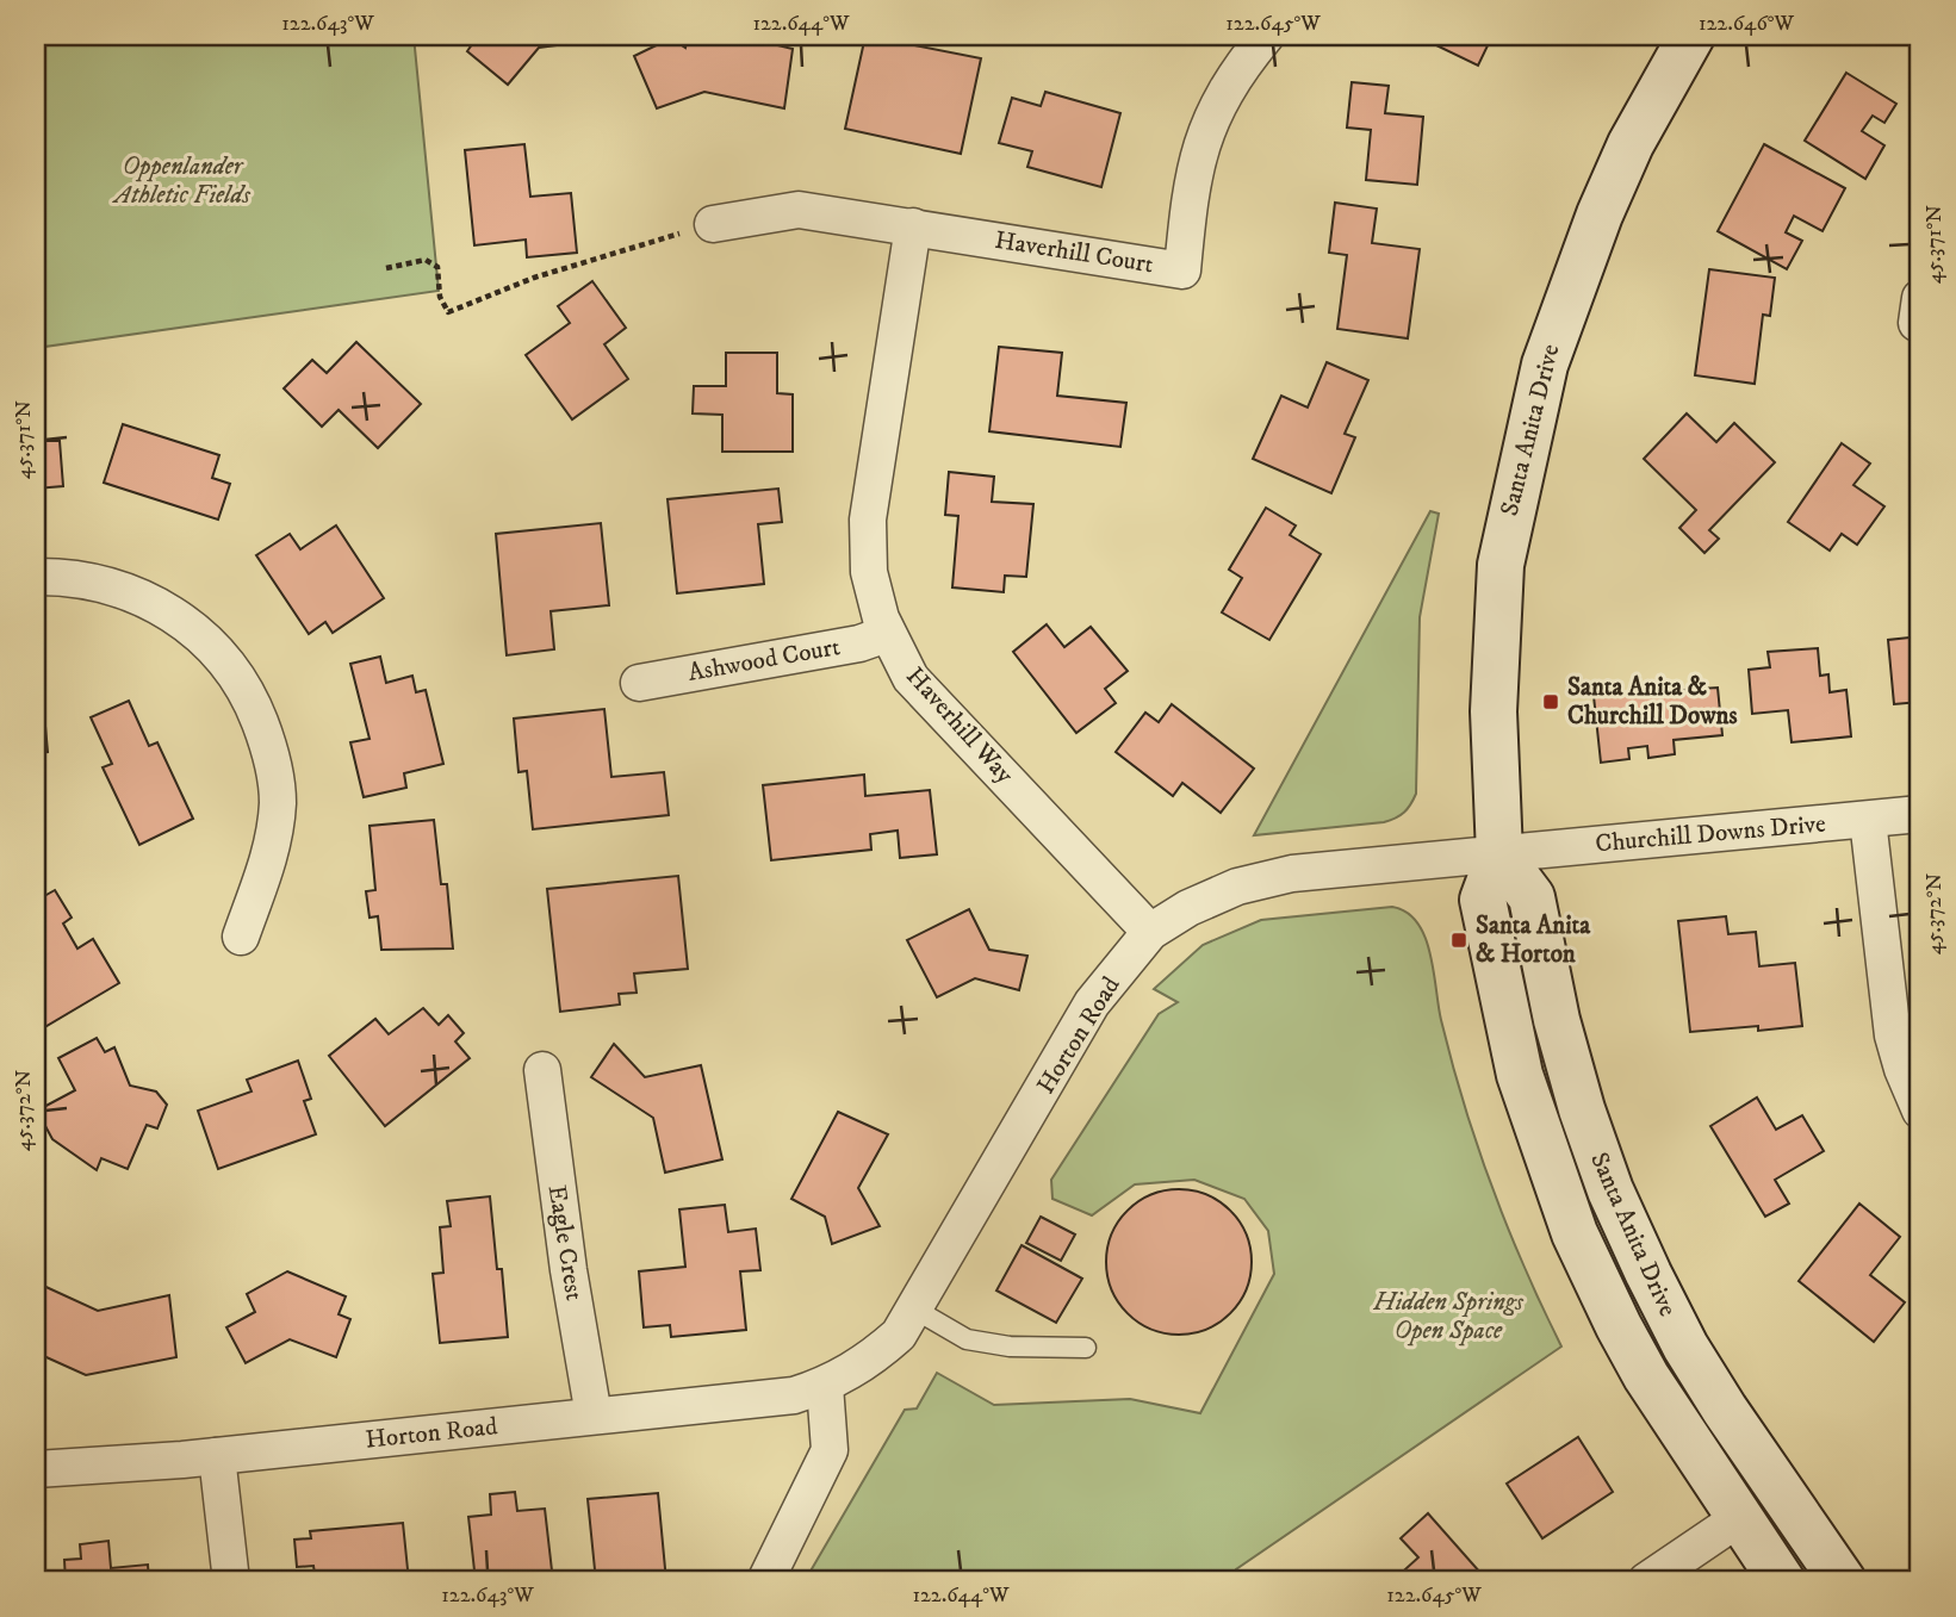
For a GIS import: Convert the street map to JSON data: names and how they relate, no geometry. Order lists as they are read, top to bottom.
{
  "streets": {
    "main road": ["Santa Anita Drive"],
    "street": [
      "Haverhill Court",
      "Ashwood Court",
      "Haverhill Way",
      "Churchill Downs Drive",
      "Horton Road",
      "Eagle Crest"
    ]
  },
  "crossings": [
    ["Haverhill Court", "Haverhill Way"],
    ["Santa Anita Drive", "Churchill Downs Drive"],
    ["Santa Anita Drive", "Horton Road"],
    ["Ashwood Court", "Haverhill Way"],
    ["Haverhill Way", "Horton Road"],
    ["Churchill Downs Drive", "Horton Road"],
    ["Horton Road", "Eagle Crest"]
  ],
  "parks": ["Oppenlander Athletic Fields", "Hidden Springs Open Space"],
  "places": {
    "transit": ["Santa Anita & Churchill Downs", "Santa Anita & Horton"]
  },
  "coordinates": [
    "122.643°W",
    "122.644°W",
    "122.645°W",
    "122.646°W",
    "45.371°N",
    "45.372°N"
  ]
}
